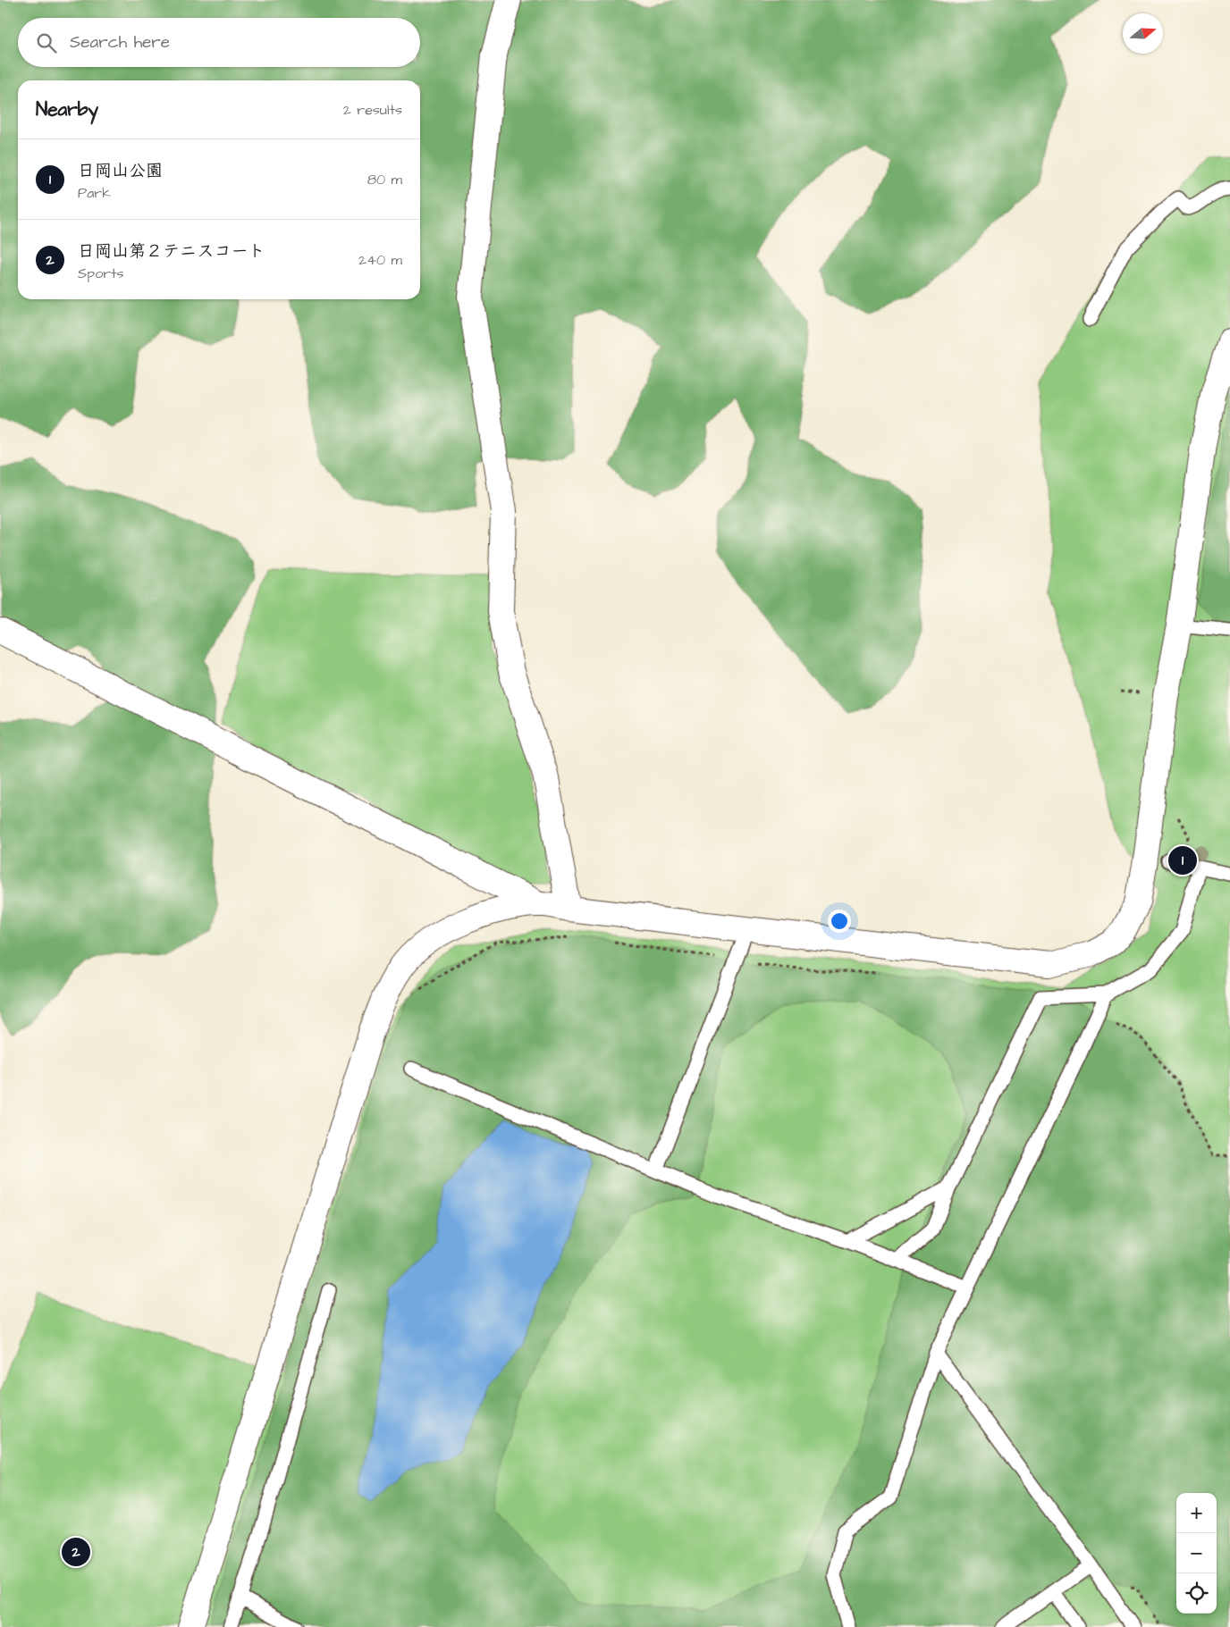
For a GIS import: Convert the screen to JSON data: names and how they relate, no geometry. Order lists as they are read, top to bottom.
{
  "north": "right",
  "page": {
    "search": "Search here",
    "heading": ["Nearby", "2 results"],
    "list": [
      {
        "mark": "1",
        "name": "日岡山公園",
        "note": "Park",
        "value": "80 m"
      },
      {
        "mark": "2",
        "name": "日岡山第２テニスコート",
        "note": "Sports",
        "value": "240 m"
      }
    ],
    "pins": ["1", "2"],
    "map_buttons": ["+", "−"]
  }
}
